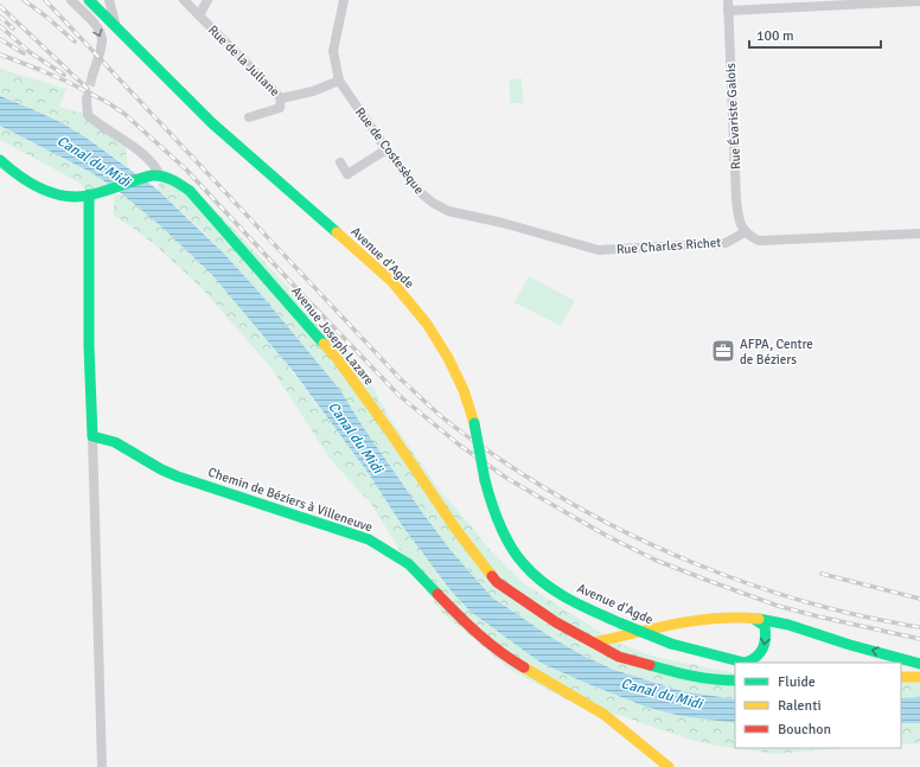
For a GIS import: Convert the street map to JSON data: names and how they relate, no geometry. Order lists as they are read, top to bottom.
{
  "streets": {
    "main road": ["Avenue d'Agde", "Avenue Joseph Lazare", "Chemin de Béziers à Villeneuve"],
    "street": [
      "Rue de la Juliane",
      "Rue Évariste Galois",
      "Rue de Costesèque",
      "Rue Charles Richet"
    ]
  },
  "crossings": [
    ["Rue de la Juliane", "Rue de Costesèque"],
    ["Rue Évariste Galois", "Rue Charles Richet"],
    ["Rue de Costesèque", "Rue Charles Richet"]
  ],
  "water": ["Canal du Midi"],
  "places": {
    "office": ["AFPA, Centre de Béziers"]
  },
  "legend": ["Fluide", "Ralenti", "Bouchon"],
  "scale_bar": "100 m"
}
